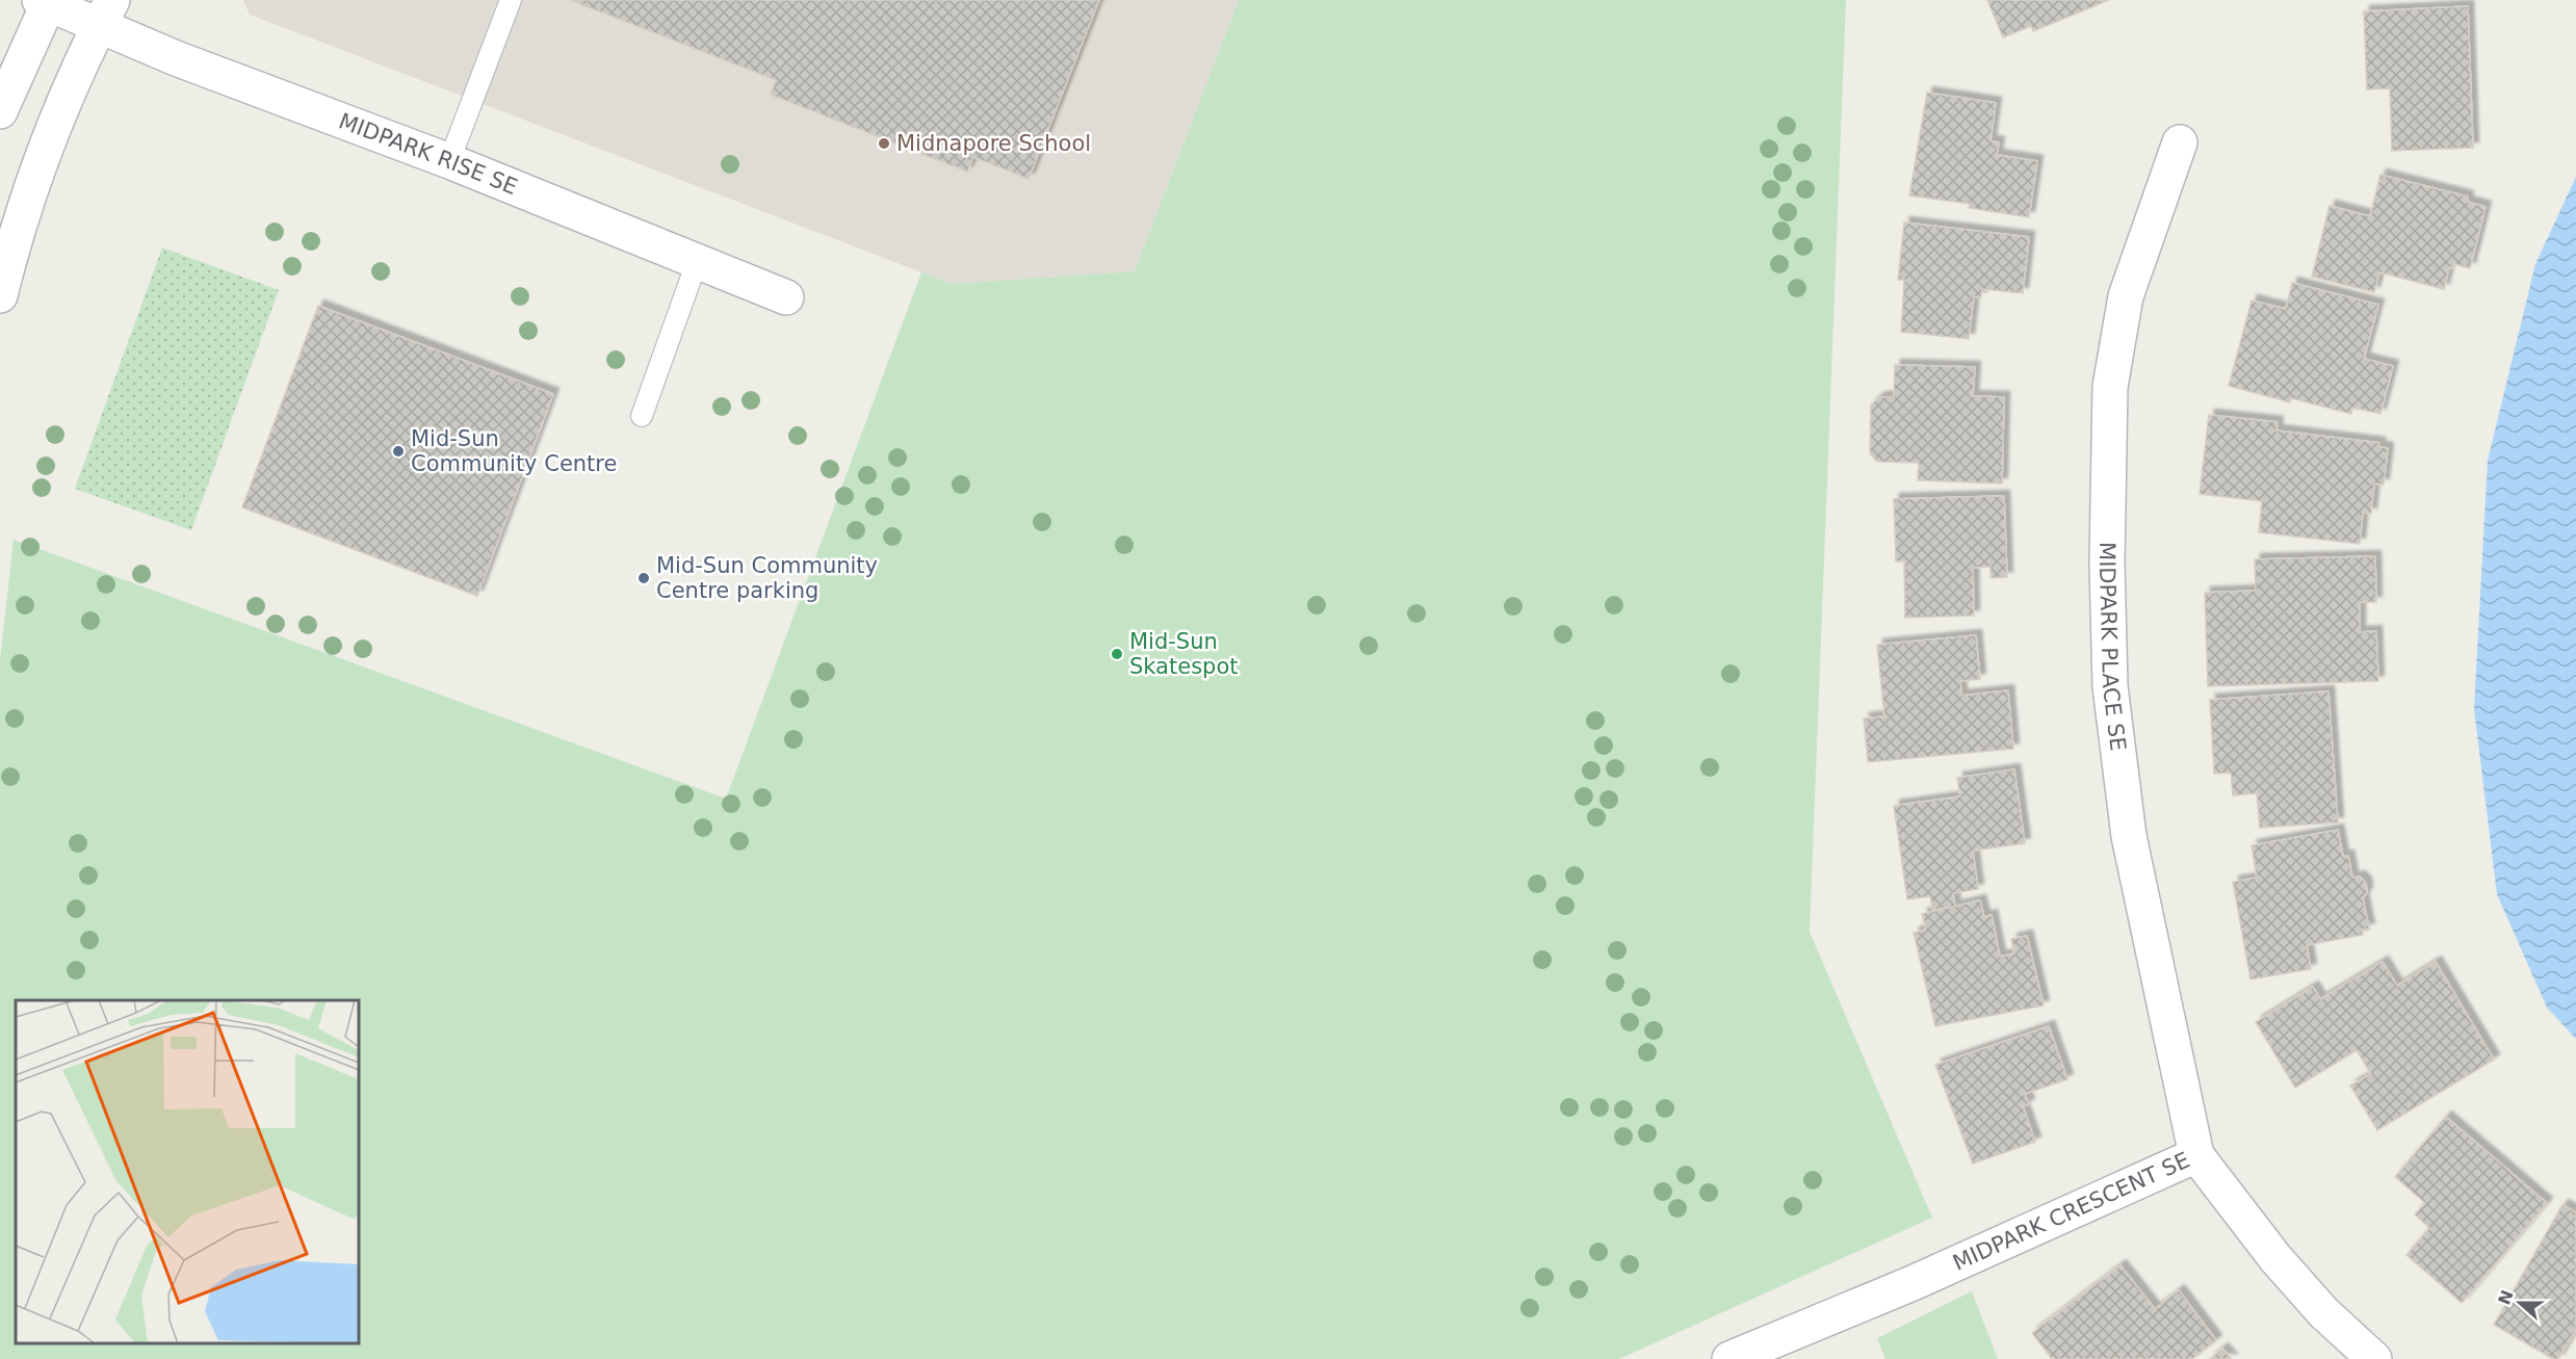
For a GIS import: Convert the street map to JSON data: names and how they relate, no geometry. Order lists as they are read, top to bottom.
{
  "streets": {
    "street": ["MIDPARK RISE SE", "MIDPARK PLACE SE", "MIDPARK CRESCENT SE"]
  },
  "crossings": [
    ["MIDPARK PLACE SE", "MIDPARK CRESCENT SE"]
  ],
  "places": [
    "Midnapore School",
    "Mid-Sun Community Centre",
    "Mid-Sun Community Centre parking",
    "Mid-Sun Skatespot"
  ],
  "north": "left"
}
